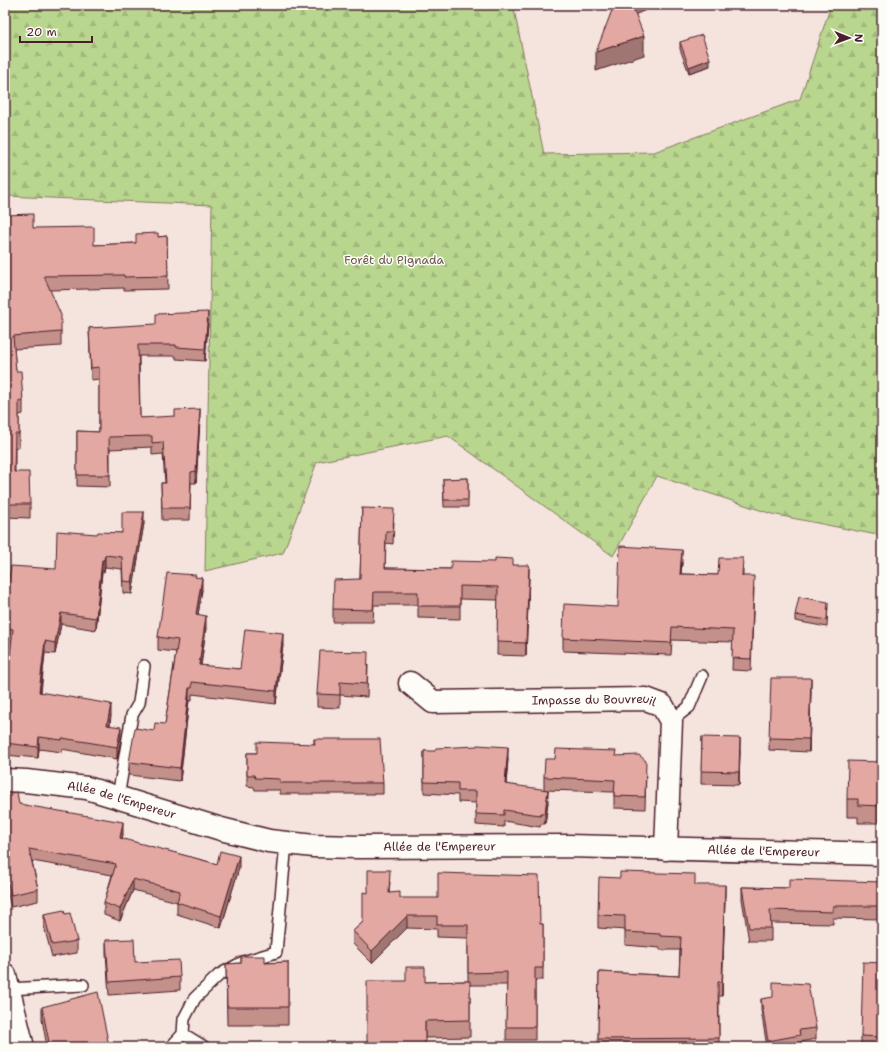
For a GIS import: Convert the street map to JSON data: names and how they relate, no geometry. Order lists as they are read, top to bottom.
{
  "streets": {
    "street": ["Impasse du Bouvreuil", "Allée de l'Empereur"]
  },
  "crossings": [
    ["Impasse du Bouvreuil", "Allée de l'Empereur"]
  ],
  "parks": ["Forêt du Pignada"],
  "scale_bar": "20 m",
  "north": "right"
}
